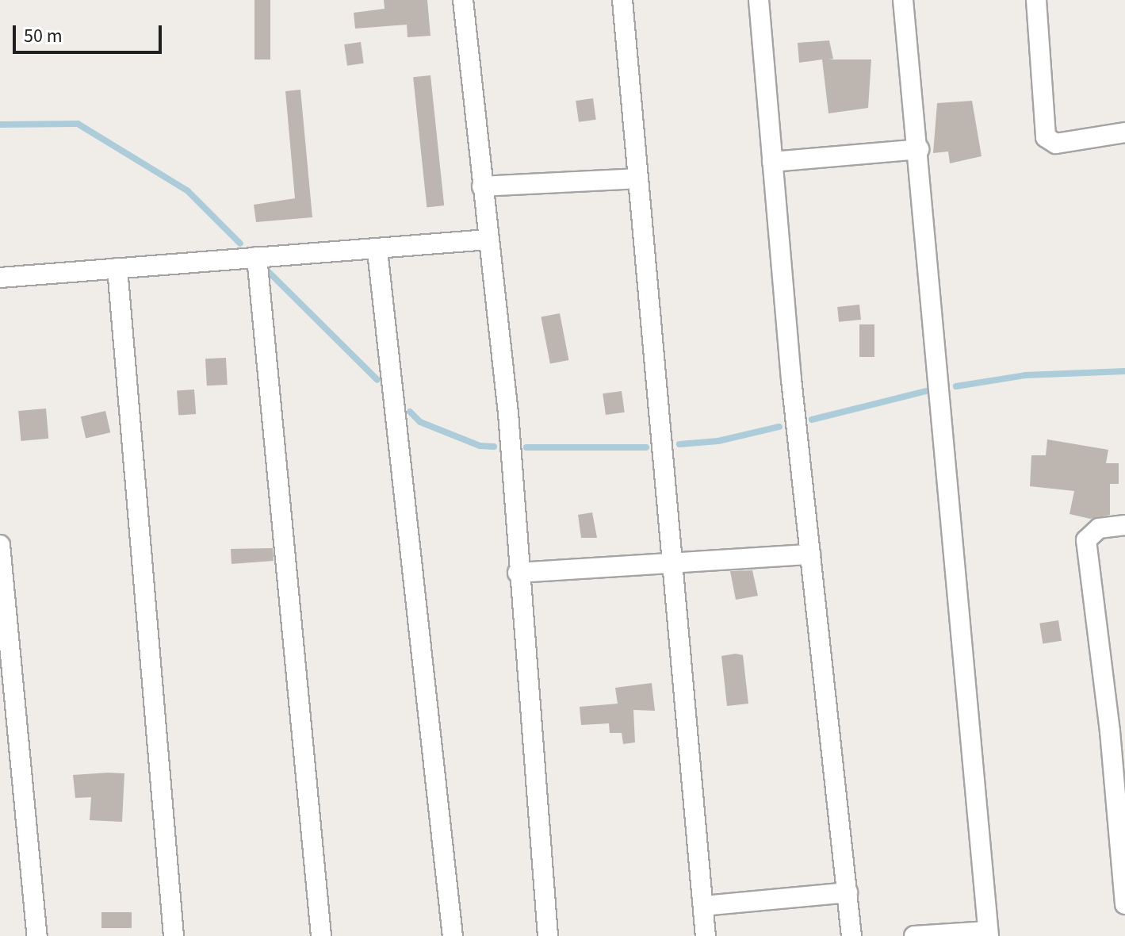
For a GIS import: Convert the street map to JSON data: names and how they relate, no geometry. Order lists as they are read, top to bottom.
{
  "scale_bar": "50 m"
}
